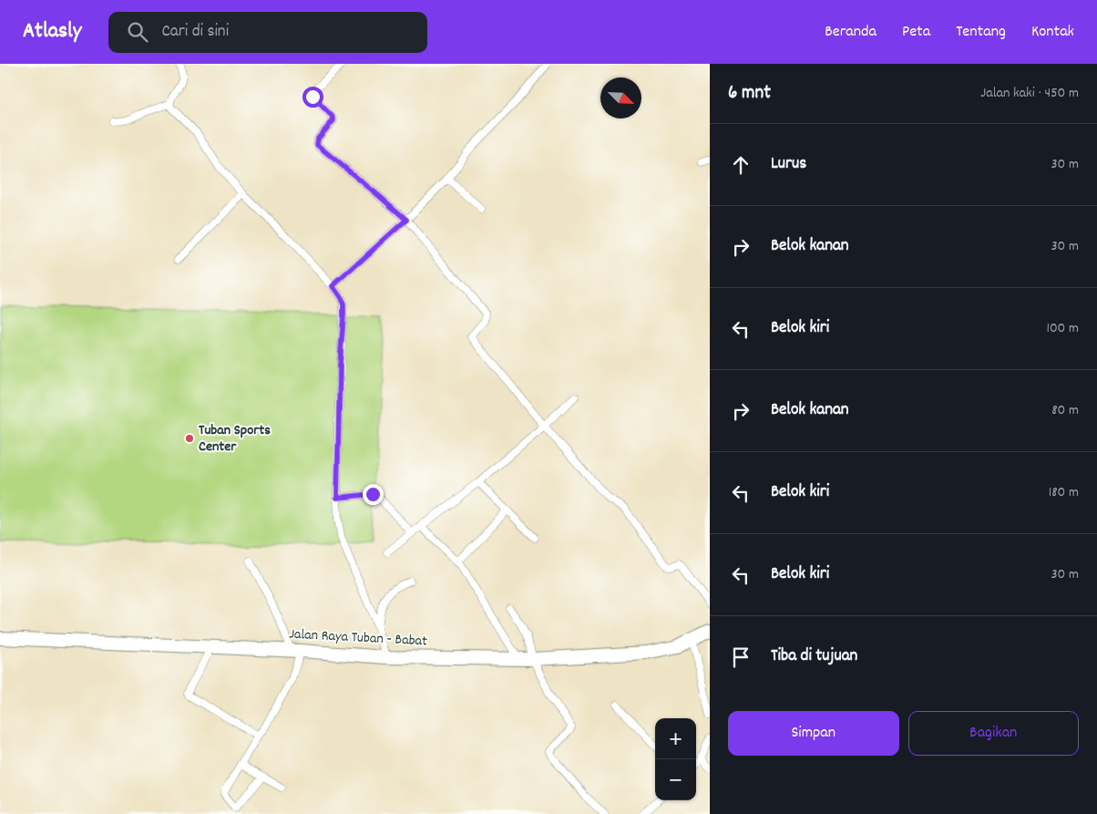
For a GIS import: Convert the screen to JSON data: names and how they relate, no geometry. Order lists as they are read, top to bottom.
{
  "streets": {
    "highway": ["Jalan Raya Tuban - Babat"]
  },
  "places": ["Tuban Sports Center"],
  "north": "bottom right",
  "page": {
    "header": "Atlasly",
    "search": "Cari di sini",
    "nav": [
      "Beranda",
      "Peta",
      "Tentang",
      "Kontak"
    ],
    "heading": ["6 mnt", "Jalan kaki · 450 m"],
    "list": [
      ["Lurus", "30 m"],
      ["Belok kanan", "30 m"],
      ["Belok kiri", "100 m"],
      ["Belok kanan", "80 m"],
      ["Belok kiri", "180 m"],
      ["Belok kiri", "30 m"],
      "Tiba di tujuan"
    ],
    "buttons": ["Simpan", "Bagikan"],
    "map_buttons": ["+", "−"]
  }
}
